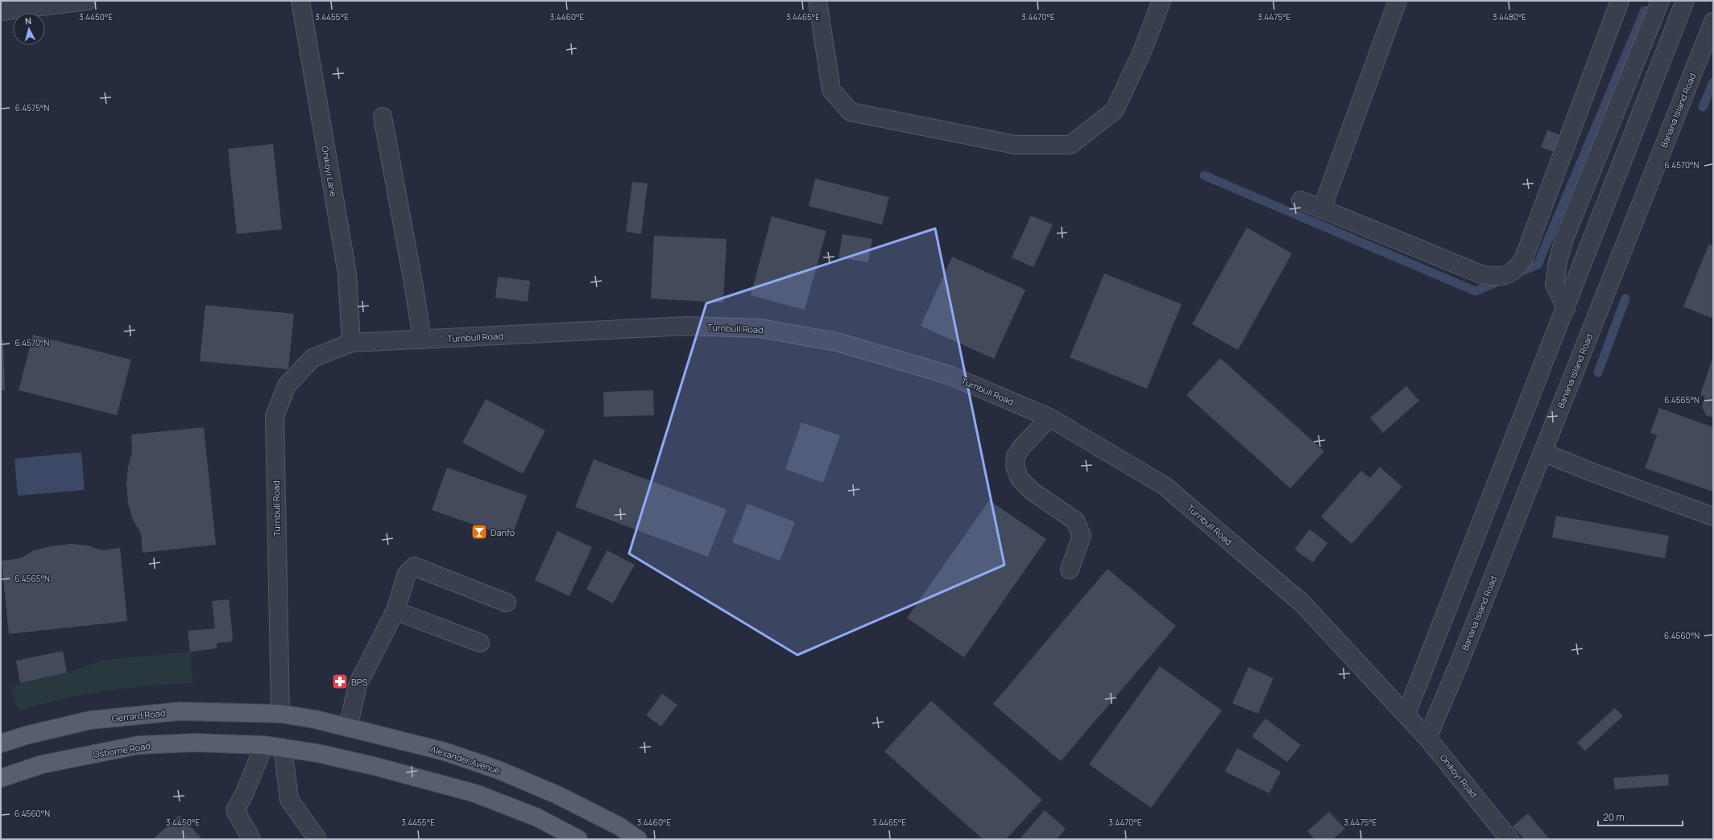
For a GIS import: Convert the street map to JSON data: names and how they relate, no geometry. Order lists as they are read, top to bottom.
{
  "streets": {
    "main road": ["Gerrard Road", "Osborne Road", "Alexander Avenue"],
    "street": [
      "Banana Island Road",
      "Onikoyi Lane",
      "Turnbull Road",
      "Onikoyi Road"
    ]
  },
  "crossings": [
    ["Banana Island Road", "Onikoyi Road"],
    ["Onikoyi Lane", "Turnbull Road"],
    ["Turnbull Road", "Gerrard Road"],
    ["Turnbull Road", "Alexander Avenue"],
    ["Turnbull Road", "Onikoyi Road"],
    ["Gerrard Road", "Alexander Avenue"]
  ],
  "places": {
    "bar": ["Danfo"],
    "pharmacy": ["BPS"]
  },
  "scale_bar": "20 m",
  "north": "top",
  "coordinates": [
    "3.4450°E",
    "3.4455°E",
    "3.4460°E",
    "3.4465°E",
    "3.4470°E",
    "3.4475°E",
    "3.4480°E",
    "6.4575°N",
    "6.4570°N",
    "6.4565°N",
    "6.4560°N"
  ]
}
